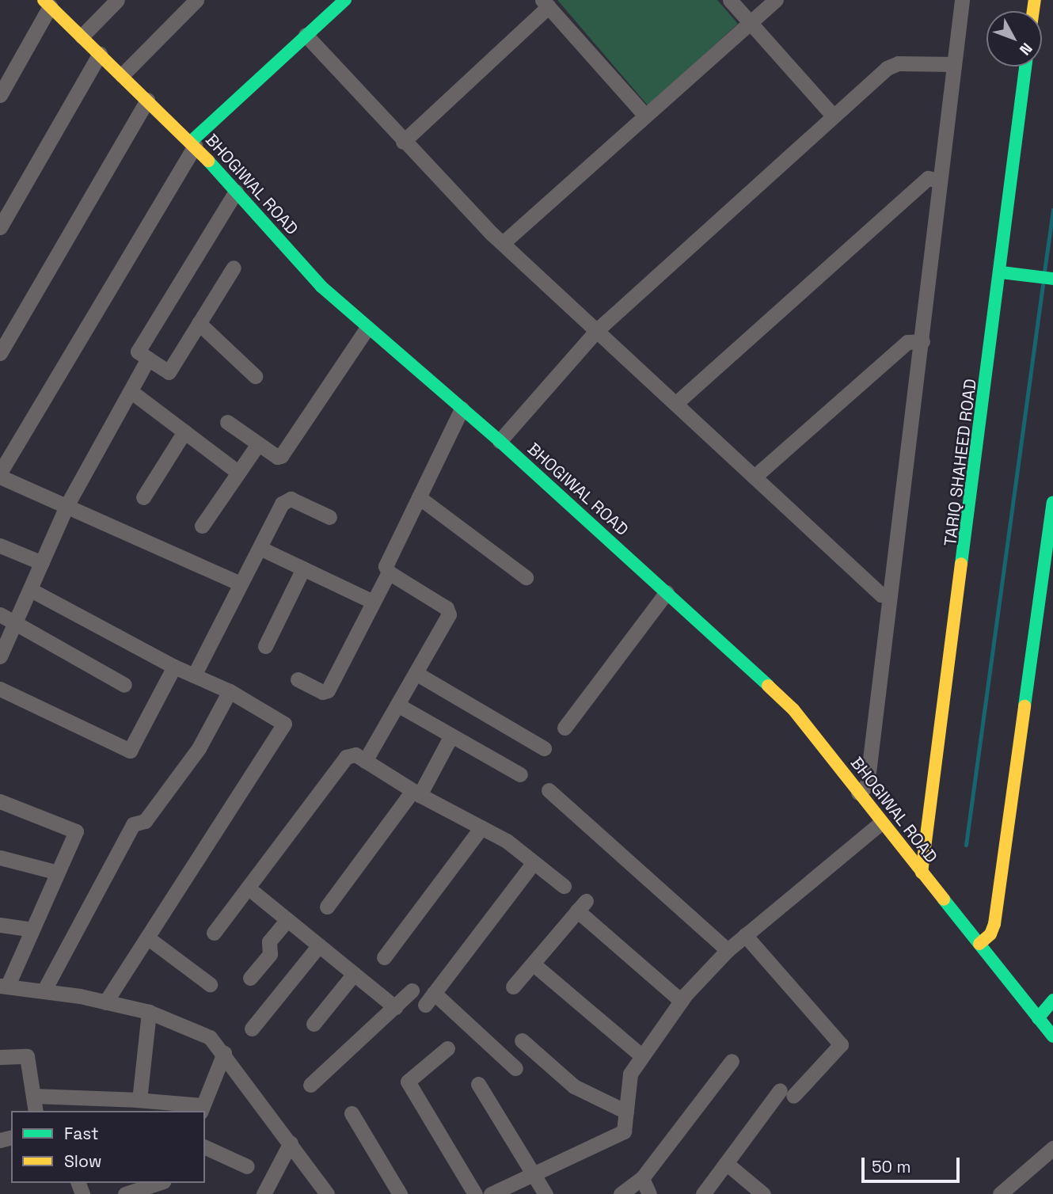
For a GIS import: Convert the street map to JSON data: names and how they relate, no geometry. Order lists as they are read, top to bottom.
{
  "streets": {
    "main road": ["BHOGIWAL ROAD", "TARIQ SHAHEED ROAD"]
  },
  "crossings": [
    ["BHOGIWAL ROAD", "TARIQ SHAHEED ROAD"]
  ],
  "legend": ["Fast", "Slow"],
  "scale_bar": "50 m",
  "north": "bottom right"
}
